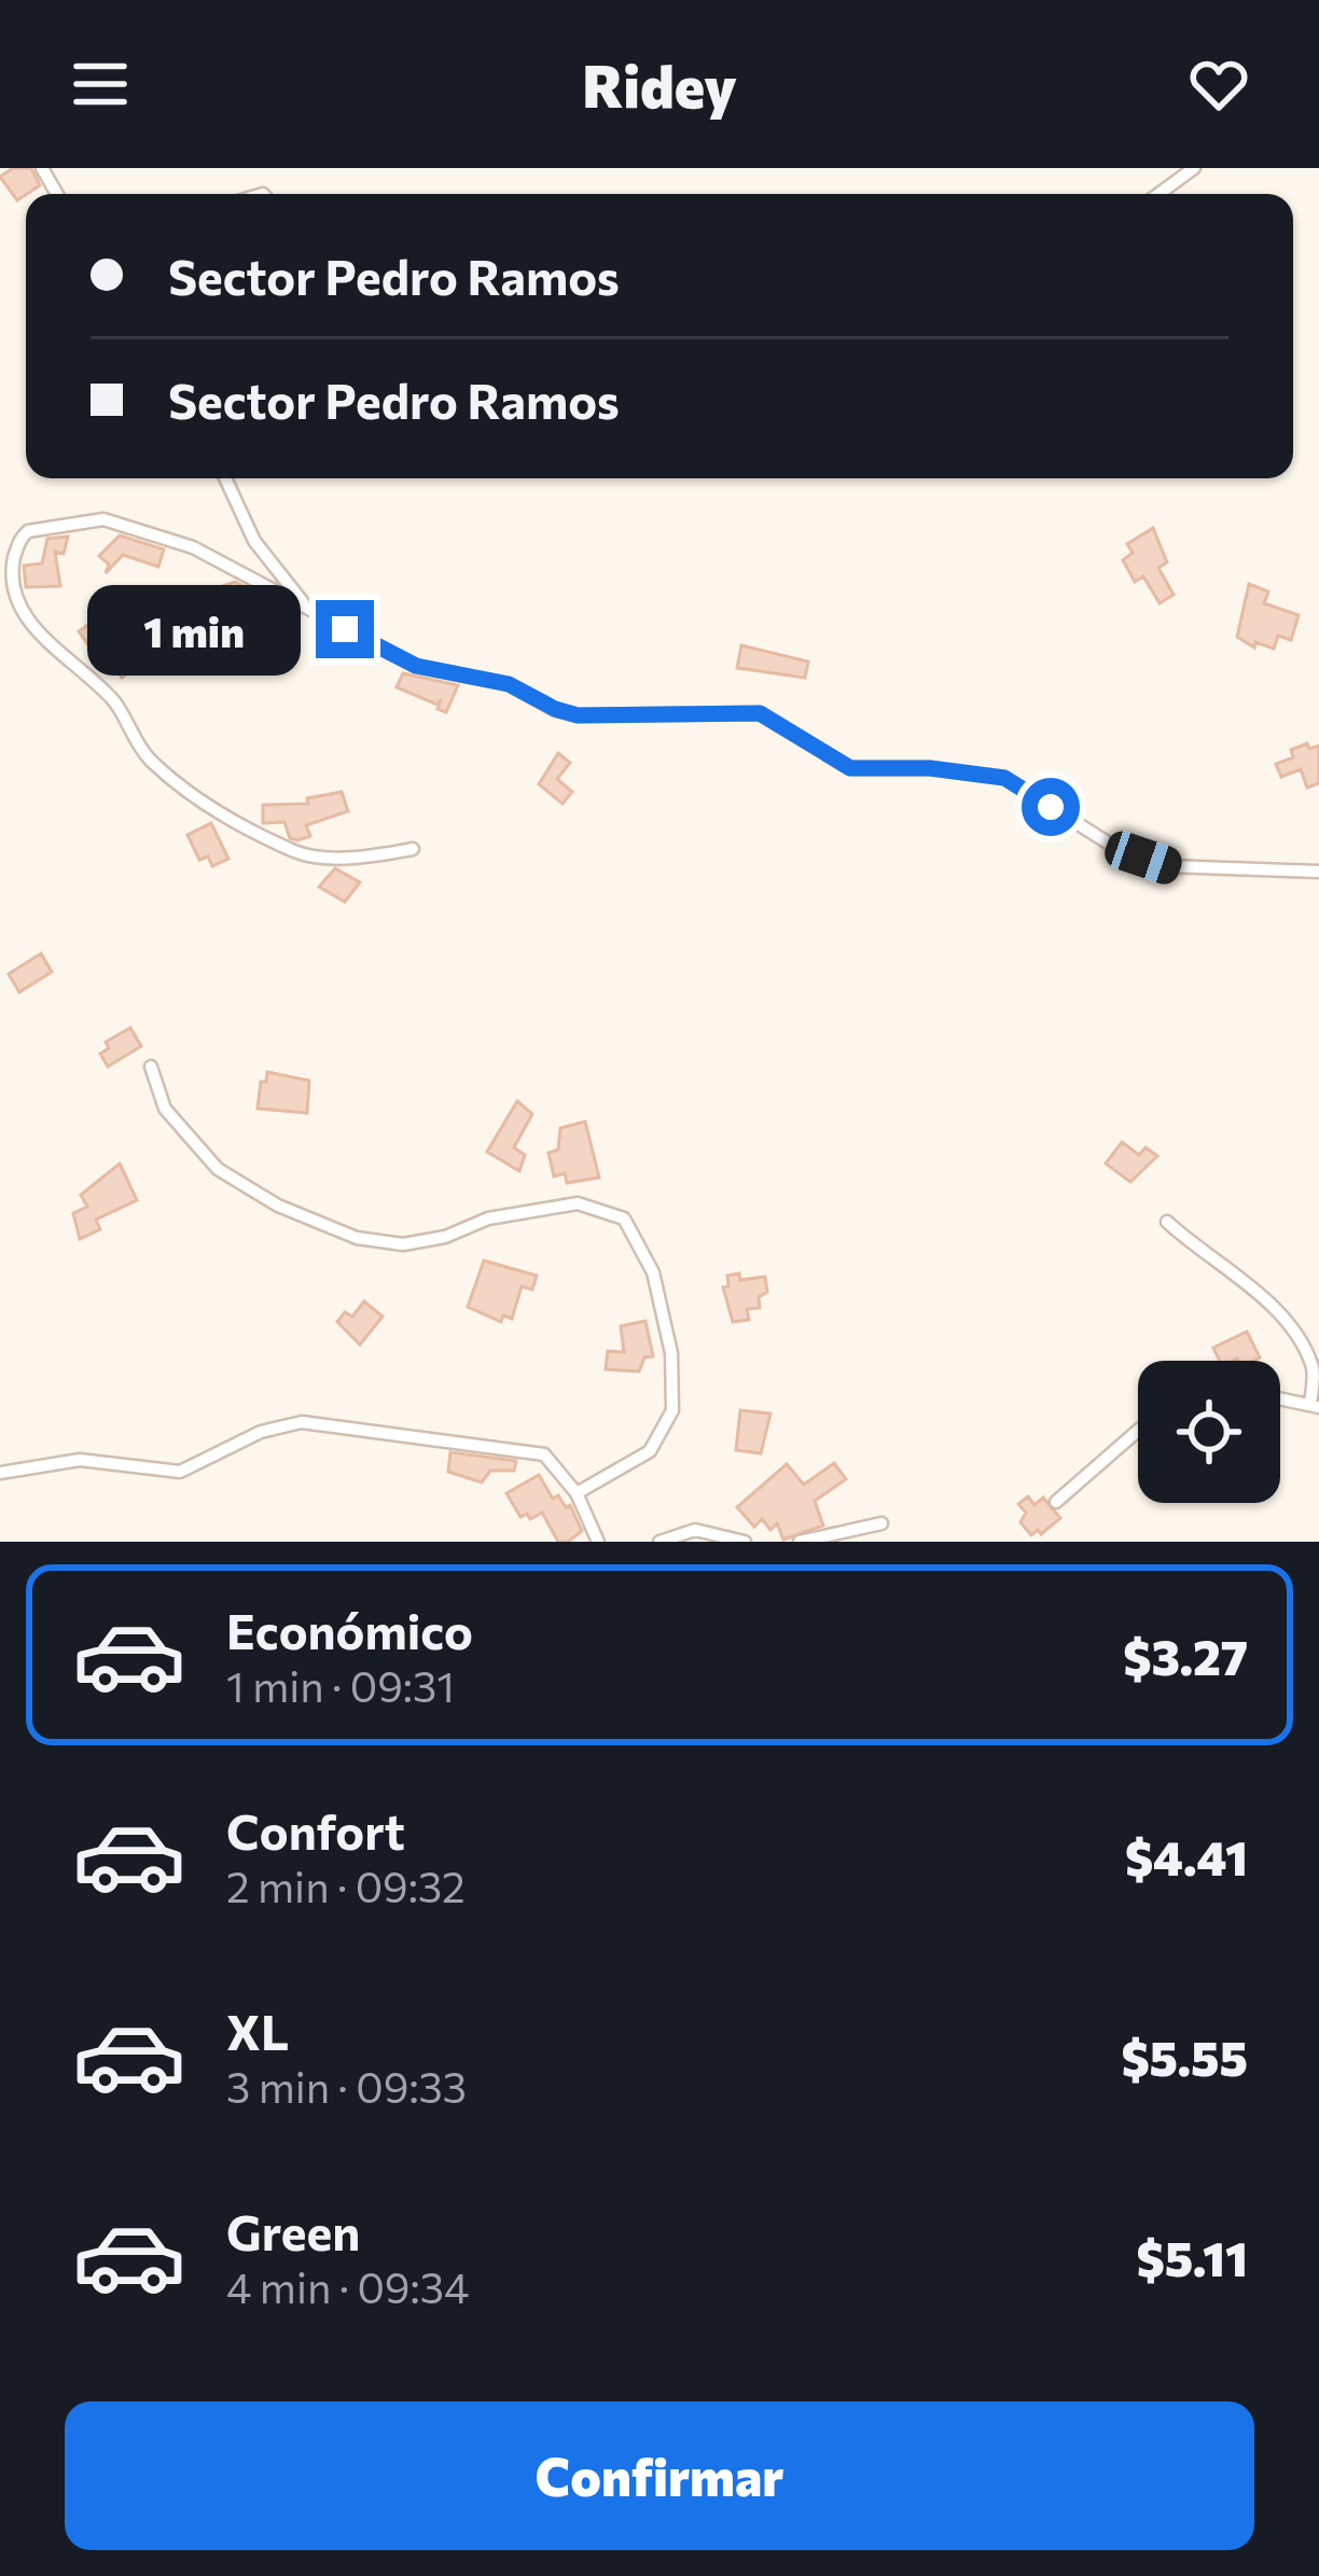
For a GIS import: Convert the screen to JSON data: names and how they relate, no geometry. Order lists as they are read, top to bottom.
{
  "page": {
    "header": "Ridey",
    "banner": ["Sector Pedro Ramos", "Sector Pedro Ramos"],
    "bubble": "1 min",
    "list": [
      {
        "name": "Económico",
        "note": "1 min · 09:31",
        "value": "$3.27"
      },
      {
        "name": "Confort",
        "note": "2 min · 09:32",
        "value": "$4.41"
      },
      {
        "name": "XL",
        "note": "3 min · 09:33",
        "value": "$5.55"
      },
      {
        "name": "Green",
        "note": "4 min · 09:34",
        "value": "$5.11"
      }
    ],
    "buttons": "Confirmar"
  }
}
